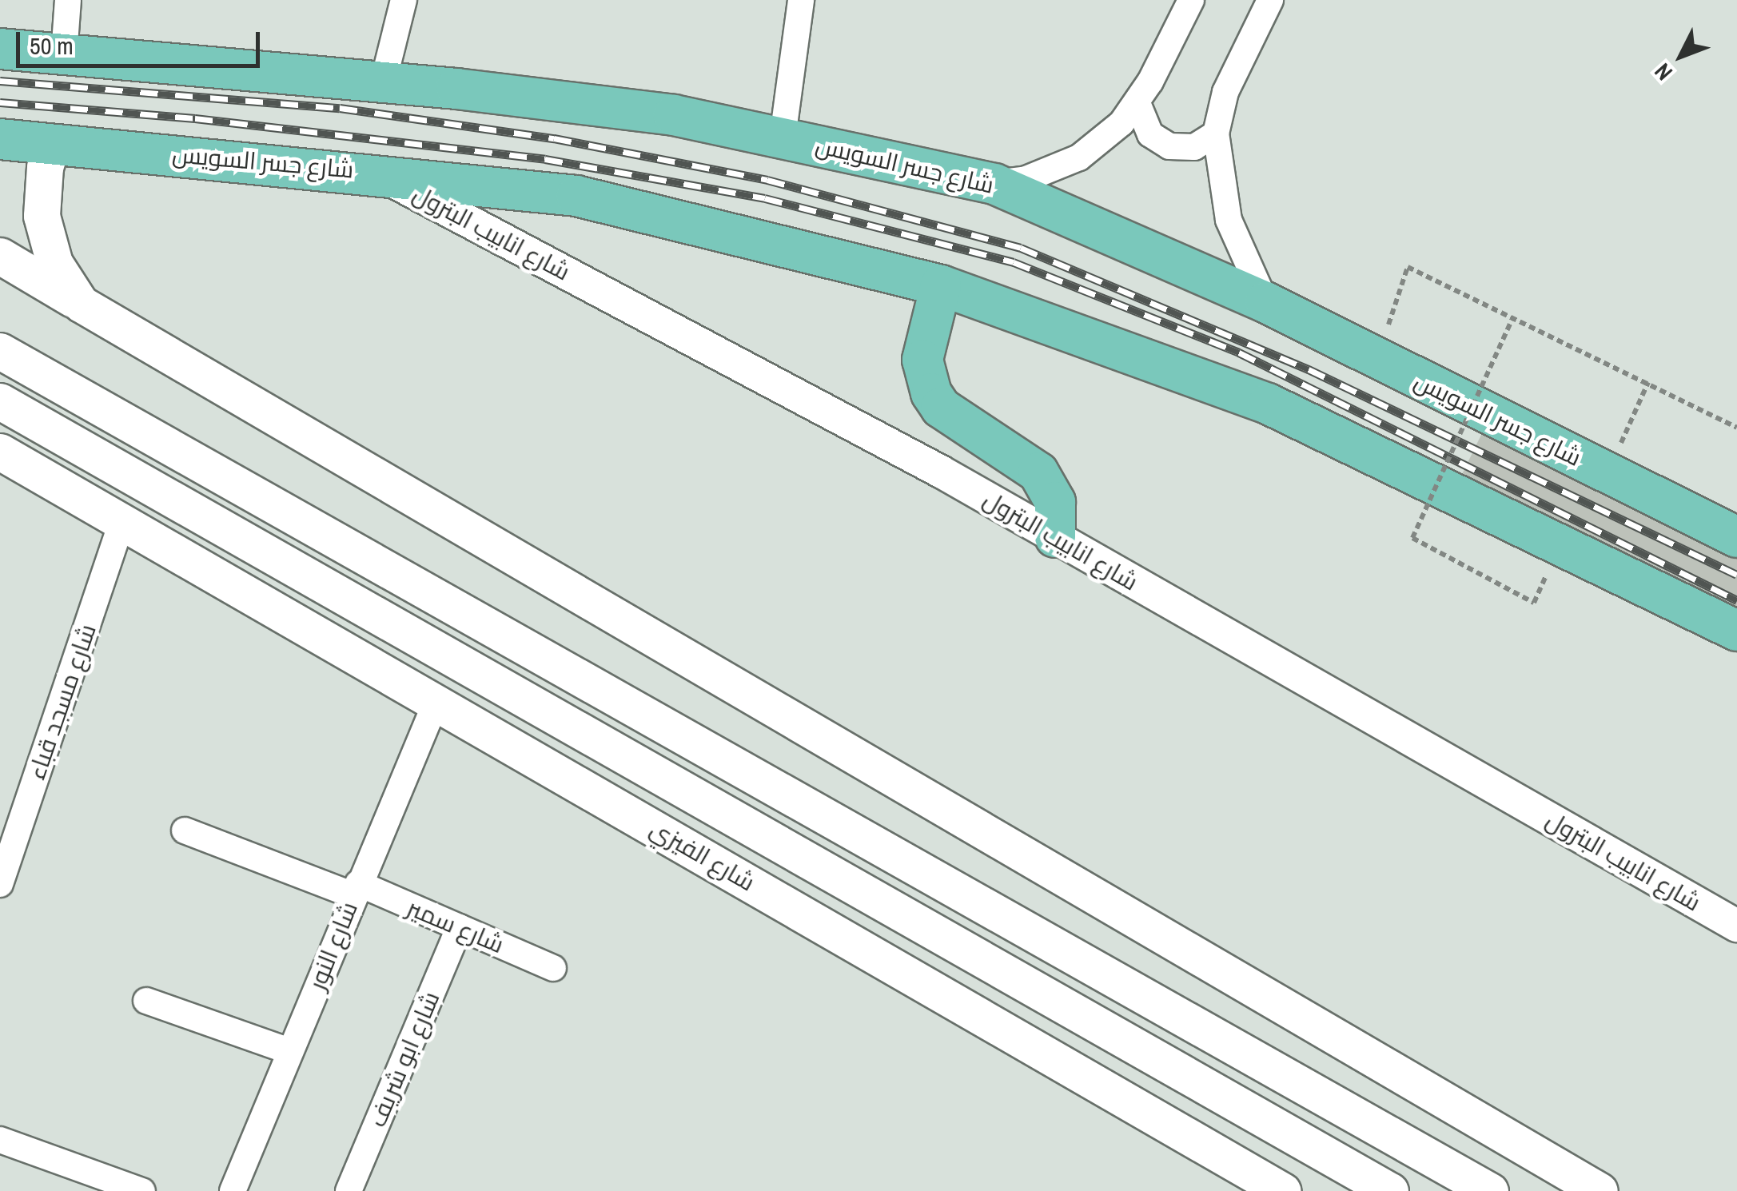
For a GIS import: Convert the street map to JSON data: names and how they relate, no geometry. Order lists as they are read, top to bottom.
{
  "streets": {
    "main road": ["شارع جسر السويس", "شارع الفيزي"],
    "street": [
      "شارع انابيب البترول",
      "شارع مسجد قباء",
      "شارع سمير",
      "شارع النور",
      "شارع ابو شريف"
    ]
  },
  "crossings": [
    ["شارع جسر السويس", "شارع انابيب البترول"],
    ["شارع مسجد قباء", "شارع الفيزي"],
    ["شارع الفيزي", "شارع النور"],
    ["شارع سمير", "شارع النور"],
    ["شارع سمير", "شارع ابو شريف"]
  ],
  "scale_bar": "50 m",
  "north": "bottom left"
}
